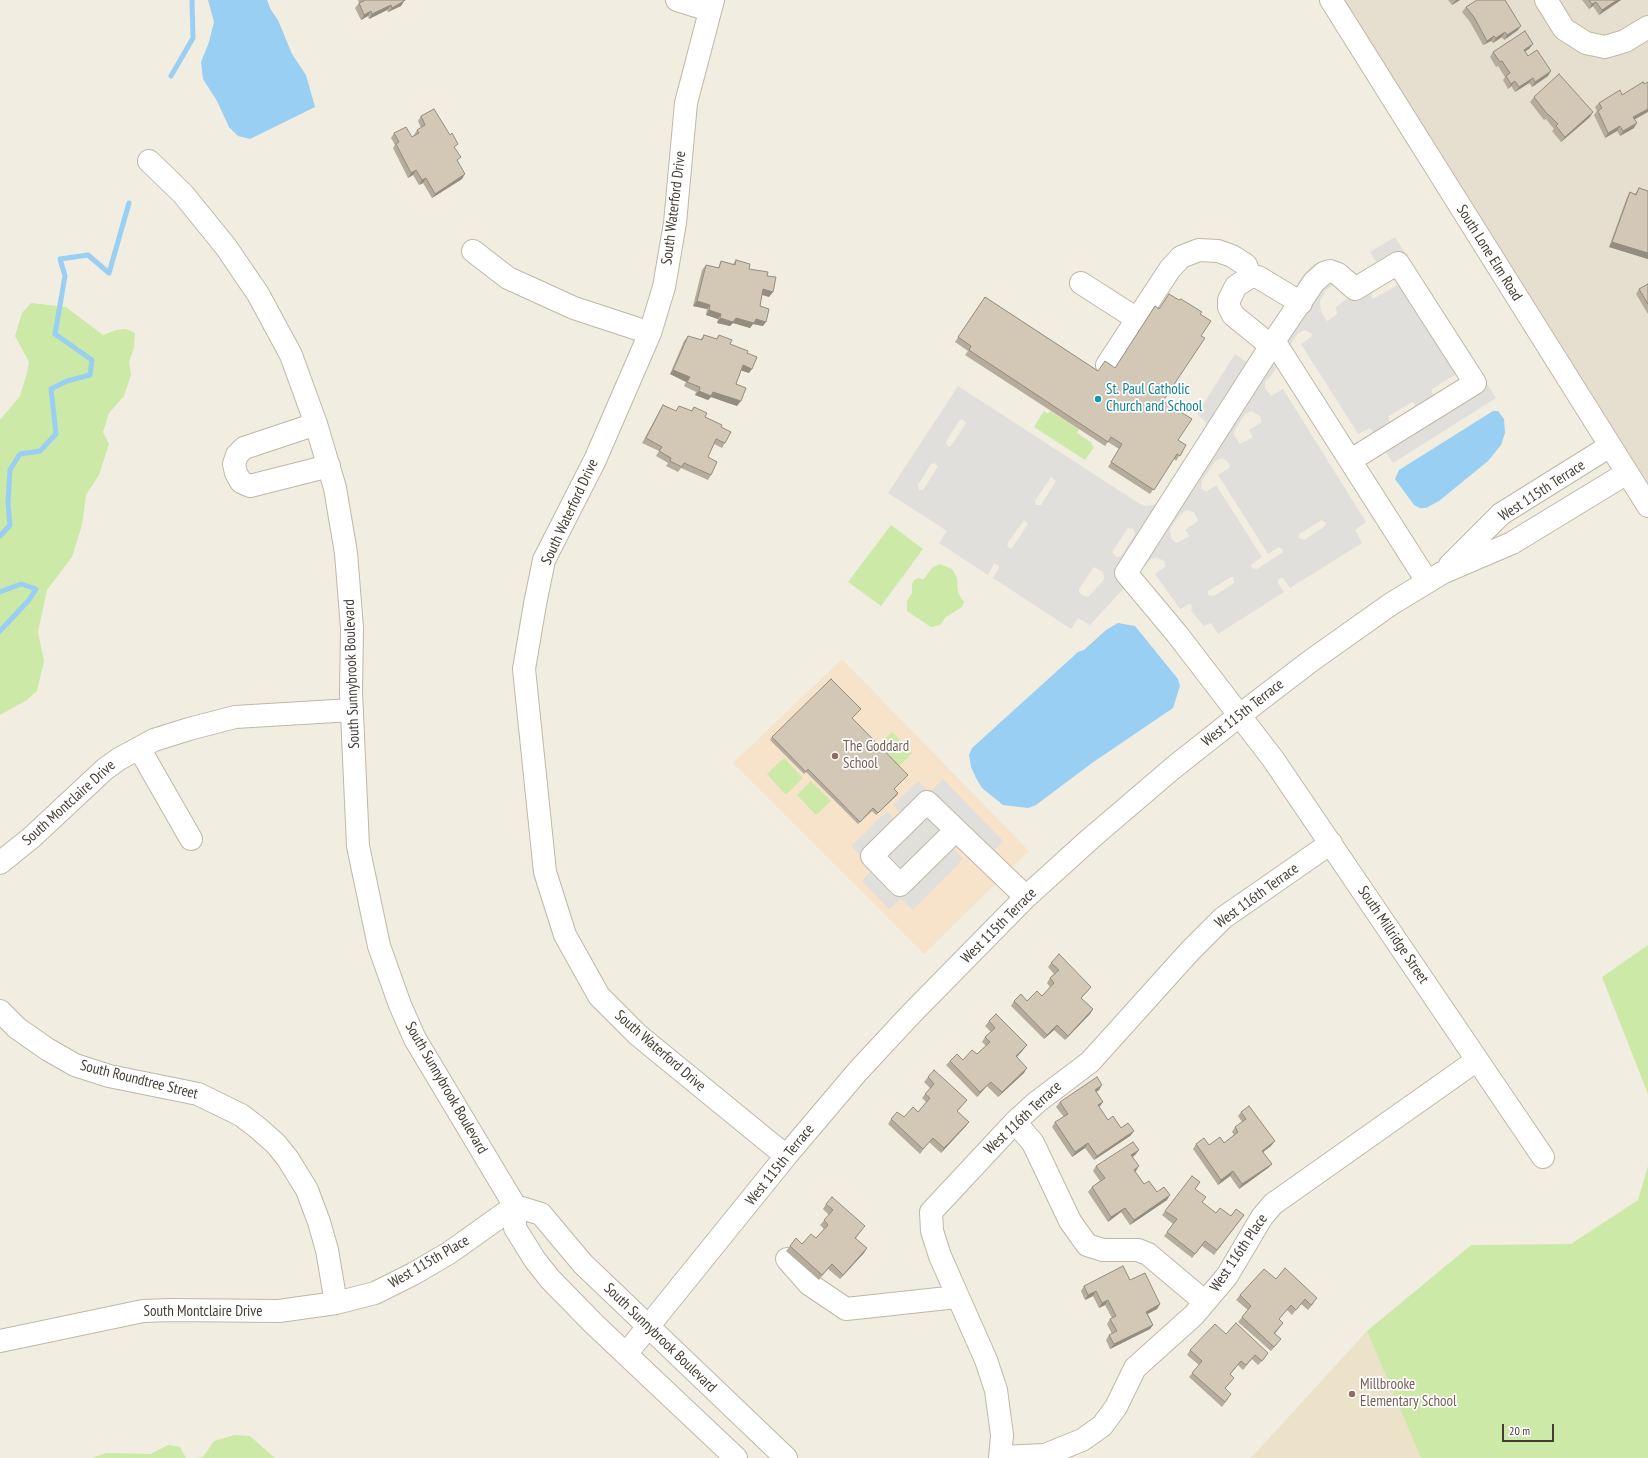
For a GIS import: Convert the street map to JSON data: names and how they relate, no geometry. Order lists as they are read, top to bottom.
{
  "streets": {
    "street": [
      "South Waterford Drive",
      "South Lone Elm Road",
      "West 115th Terrace",
      "South Sunnybrook Boulevard",
      "South Montclaire Drive",
      "West 116th Terrace",
      "South Millridge Street",
      "South Roundtree Street",
      "West 116th Place",
      "West 115th Place"
    ]
  },
  "crossings": [
    ["South Waterford Drive", "West 115th Terrace"],
    ["South Lone Elm Road", "West 115th Terrace"],
    ["West 115th Terrace", "South Sunnybrook Boulevard"],
    ["West 115th Terrace", "South Millridge Street"],
    ["South Sunnybrook Boulevard", "South Montclaire Drive"],
    ["South Sunnybrook Boulevard", "West 115th Place"],
    ["South Montclaire Drive", "South Roundtree Street"],
    ["South Montclaire Drive", "West 115th Place"],
    ["West 116th Terrace", "South Millridge Street"],
    ["West 116th Terrace", "West 116th Place"],
    ["South Millridge Street", "West 116th Place"],
    ["South Roundtree Street", "West 115th Place"]
  ],
  "places": ["St. Paul Catholic Church and School", "The Goddard School", "Millbrooke Elementary School"],
  "scale_bar": "20 m"
}
